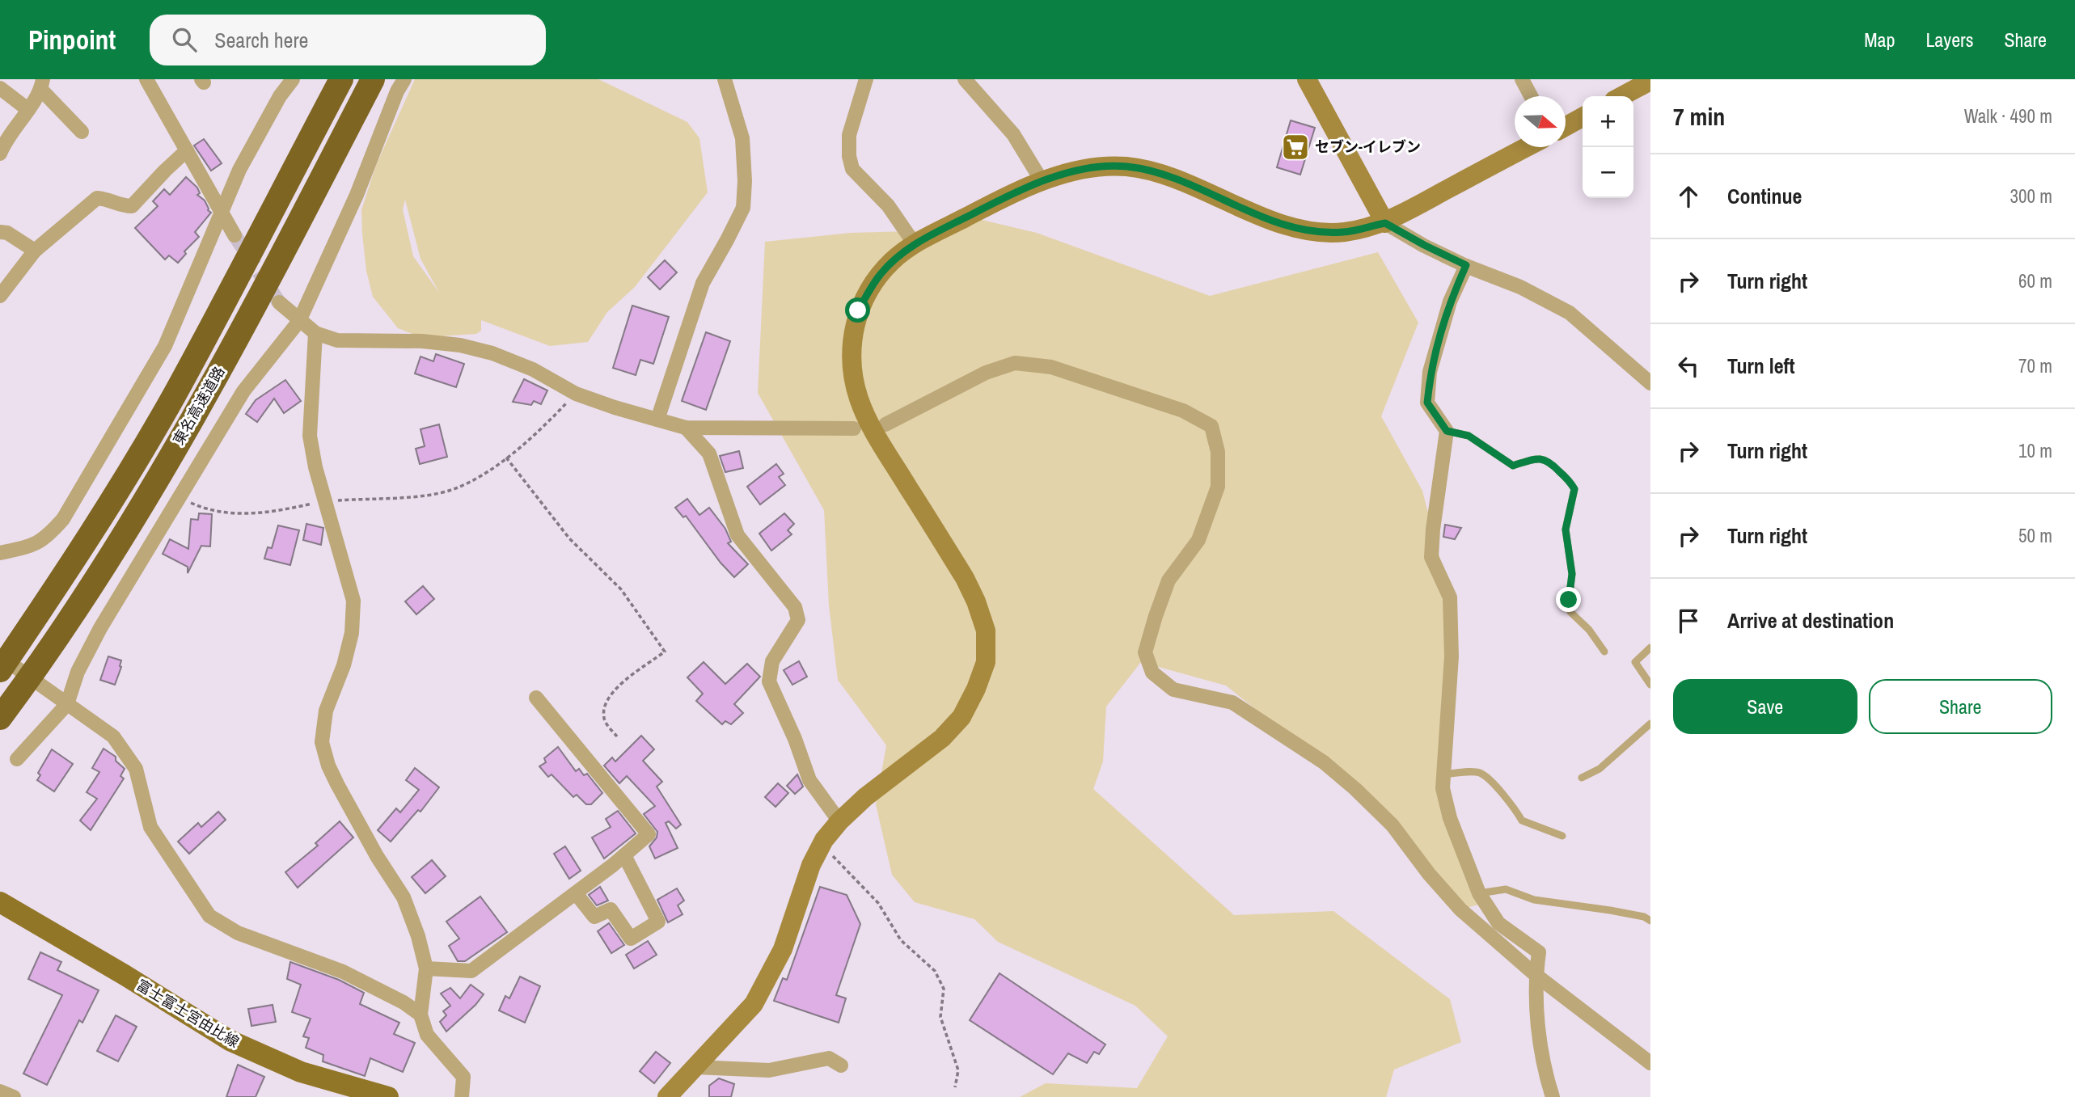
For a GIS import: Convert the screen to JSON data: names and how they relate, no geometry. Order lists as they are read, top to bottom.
{
  "streets": {
    "highway": ["東名高速道路"],
    "main road": ["富士富士宮由比線"]
  },
  "places": {
    "supermarket": ["セブン-イレブン"]
  },
  "north": "right",
  "page": {
    "header": "Pinpoint",
    "search": "Search here",
    "nav": ["Map", "Layers", "Share"],
    "heading": ["7 min", "Walk · 490 m"],
    "map_buttons": ["+", "−"],
    "list": [
      ["Continue", "300 m"],
      ["Turn right", "60 m"],
      ["Turn left", "70 m"],
      ["Turn right", "10 m"],
      ["Turn right", "50 m"],
      "Arrive at destination"
    ],
    "buttons": ["Save", "Share"]
  }
}
